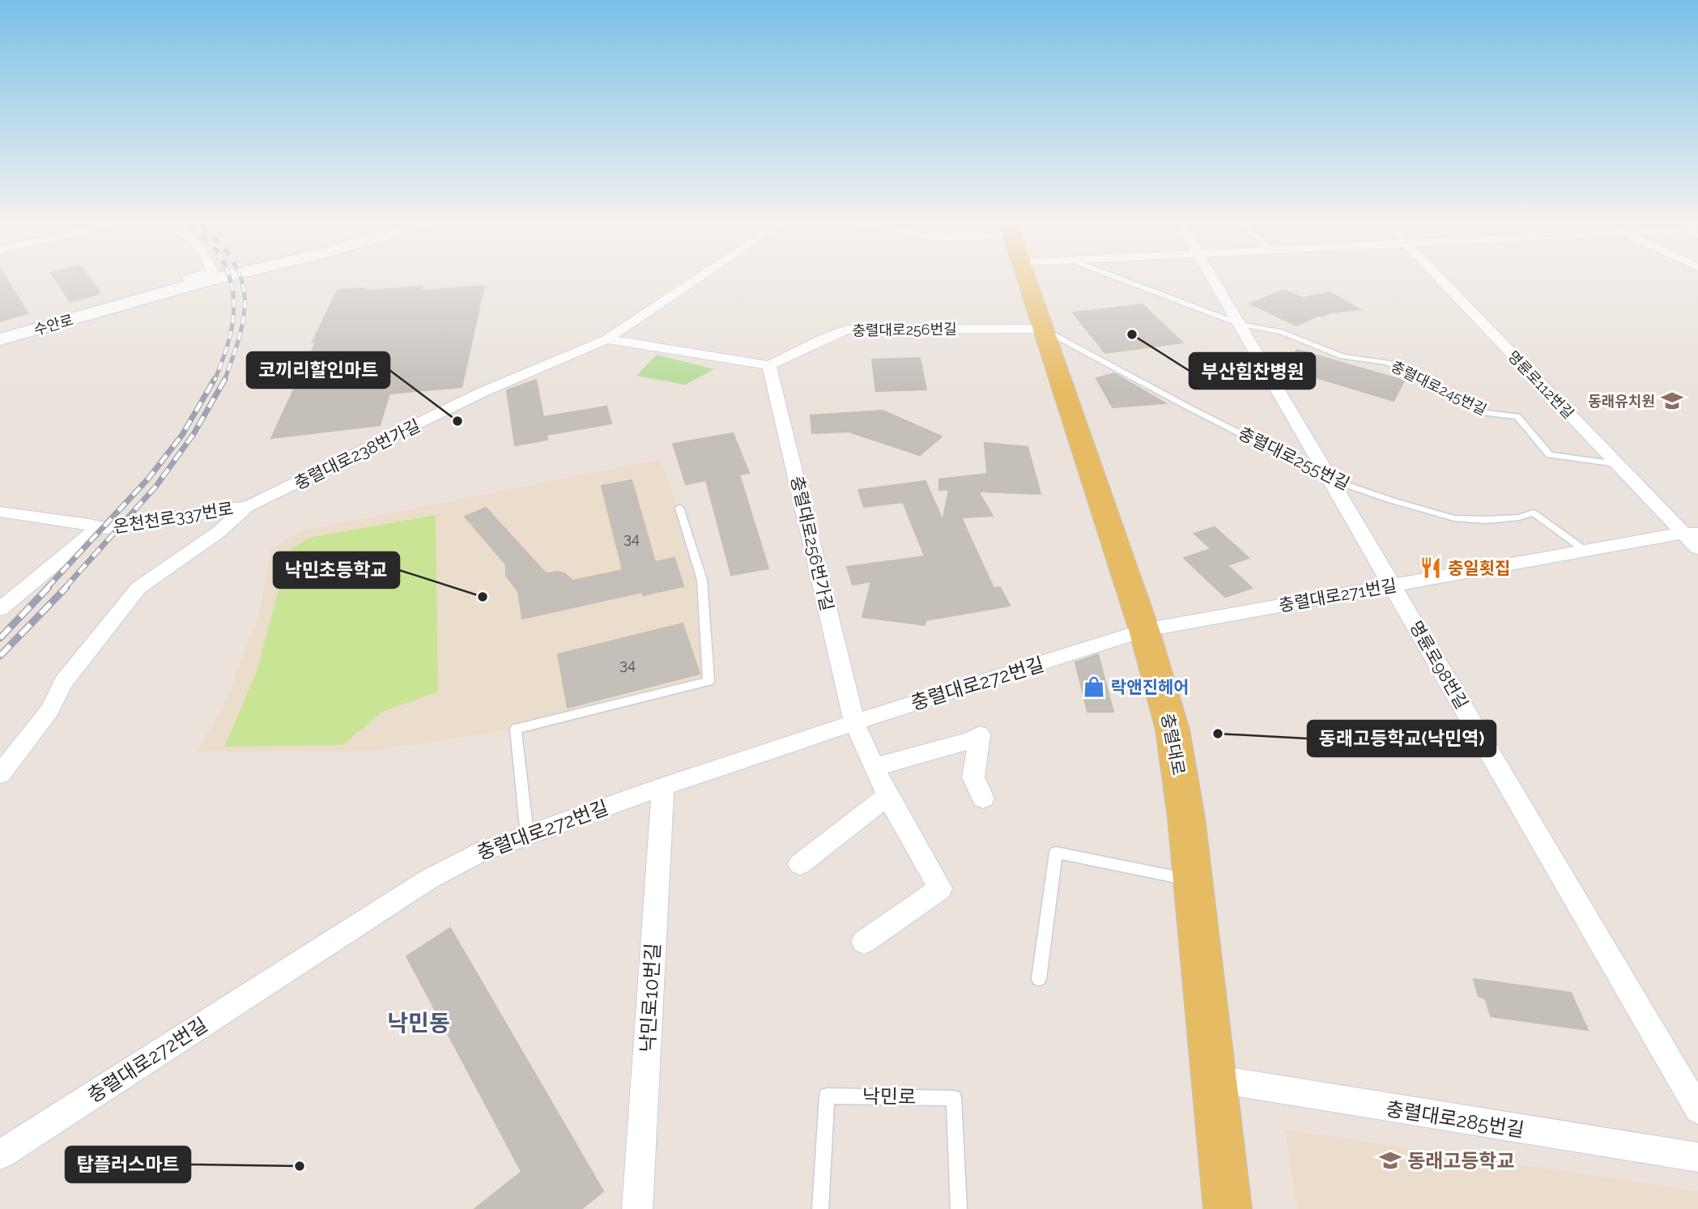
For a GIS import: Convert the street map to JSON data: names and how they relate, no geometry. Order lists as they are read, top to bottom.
{
  "streets": {
    "main road": ["수안로", "충렬대로"],
    "street": [
      "충렬대로256번길",
      "명륜로112번길",
      "충렬대로238번가길",
      "온천천로337번로",
      "충렬대로256번가길",
      "충렬대로271번길",
      "명륜로98번길",
      "충렬대로272번길",
      "낙민로10번길",
      "충렬대로285번길"
    ],
    "lane": ["충렬대로245번길", "충렬대로255번길", "낙민로"]
  },
  "crossings": [
    ["충렬대로256번길", "충렬대로255번길"],
    ["충렬대로256번길", "충렬대로256번가길"],
    ["충렬대로256번길", "충렬대로"],
    ["명륜로112번길", "충렬대로245번길"],
    ["명륜로112번길", "충렬대로271번길"],
    ["충렬대로245번길", "명륜로98번길"],
    ["충렬대로238번가길", "온천천로337번로"],
    ["충렬대로255번길", "충렬대로271번길"],
    ["충렬대로255번길", "명륜로98번길"],
    ["충렬대로255번길", "충렬대로"],
    ["충렬대로256번가길", "충렬대로272번길"],
    ["충렬대로271번길", "명륜로98번길"],
    ["충렬대로271번길", "충렬대로272번길"],
    ["충렬대로271번길", "충렬대로"],
    ["충렬대로272번길", "충렬대로"],
    ["충렬대로272번길", "낙민로10번길"],
    ["충렬대로", "충렬대로285번길"]
  ],
  "districts": ["낙민동"],
  "places": {
    "other": [
      "부산힘찬병원",
      "코끼리할인마트",
      "낙민초등학교",
      "동래고등학교(낙민역)",
      "탑플러스마트"
    ],
    "school or university": ["동래유치원", "동래고등학교"],
    "restaurant": ["충일횟집"],
    "shop": ["락앤진헤어"]
  },
  "house_numbers": ["34", "34"]
}
